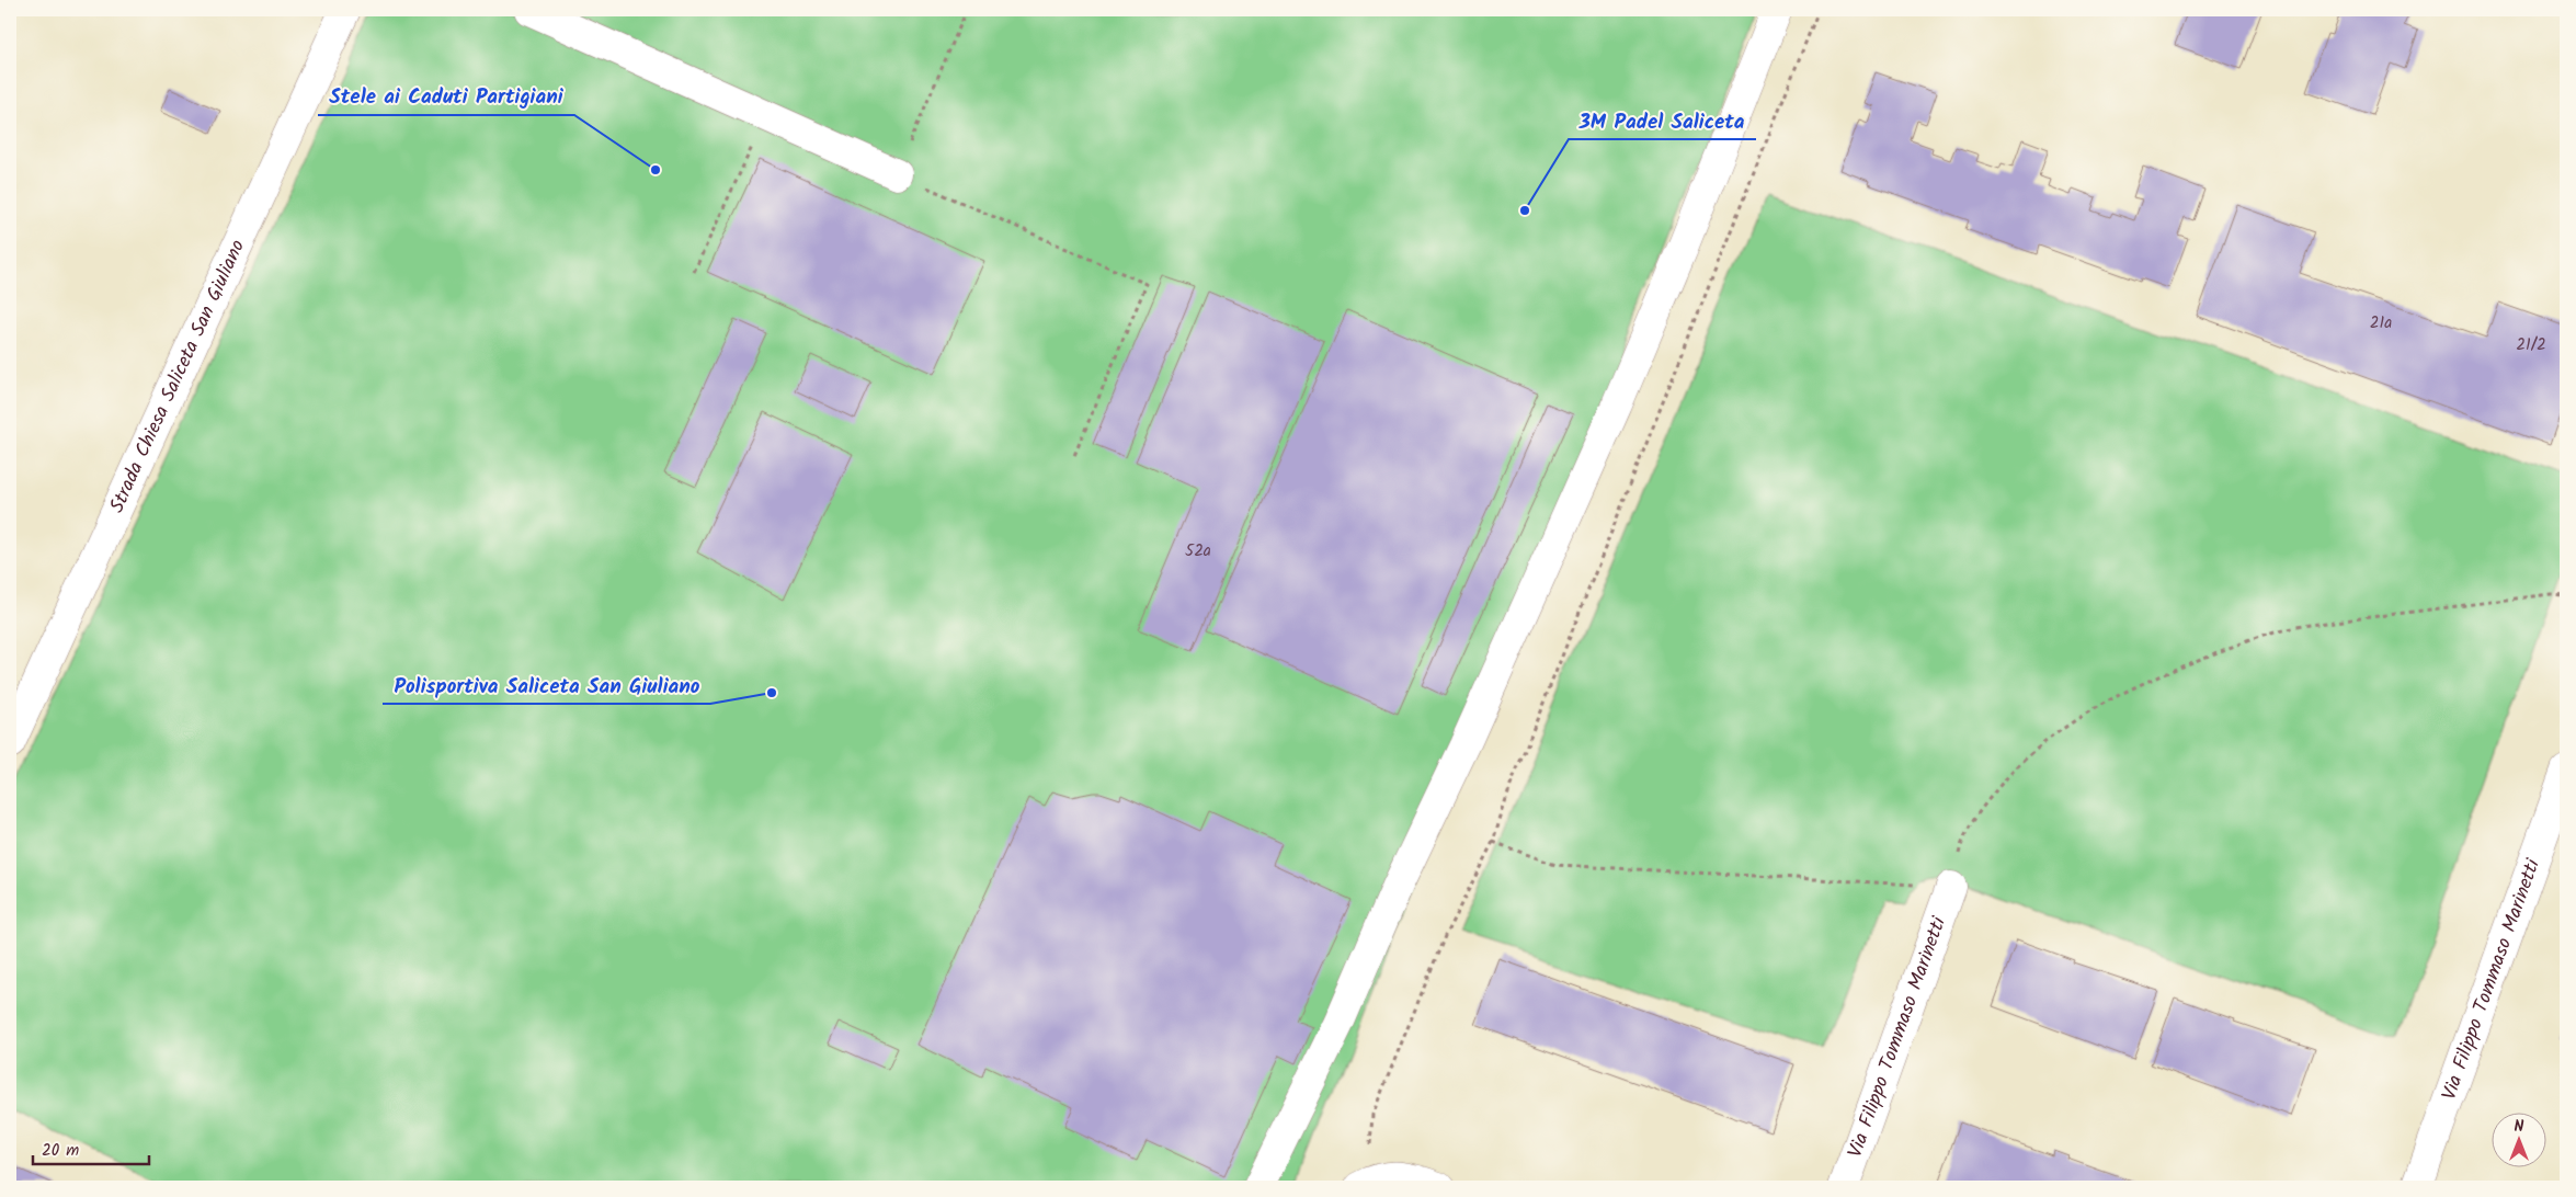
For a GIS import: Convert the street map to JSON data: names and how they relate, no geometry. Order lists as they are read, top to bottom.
{
  "streets": {
    "street": ["Strada Chiesa Saliceta San Giuliano", "Via Filippo Tommaso Marinetti"]
  },
  "places": ["Stele ai Caduti Partigiani", "3M Padel Saliceta", "Polisportiva Saliceta San Giuliano"],
  "house_numbers": ["21a", "21/2", "52a"],
  "scale_bar": "20 m",
  "north": "top"
}
